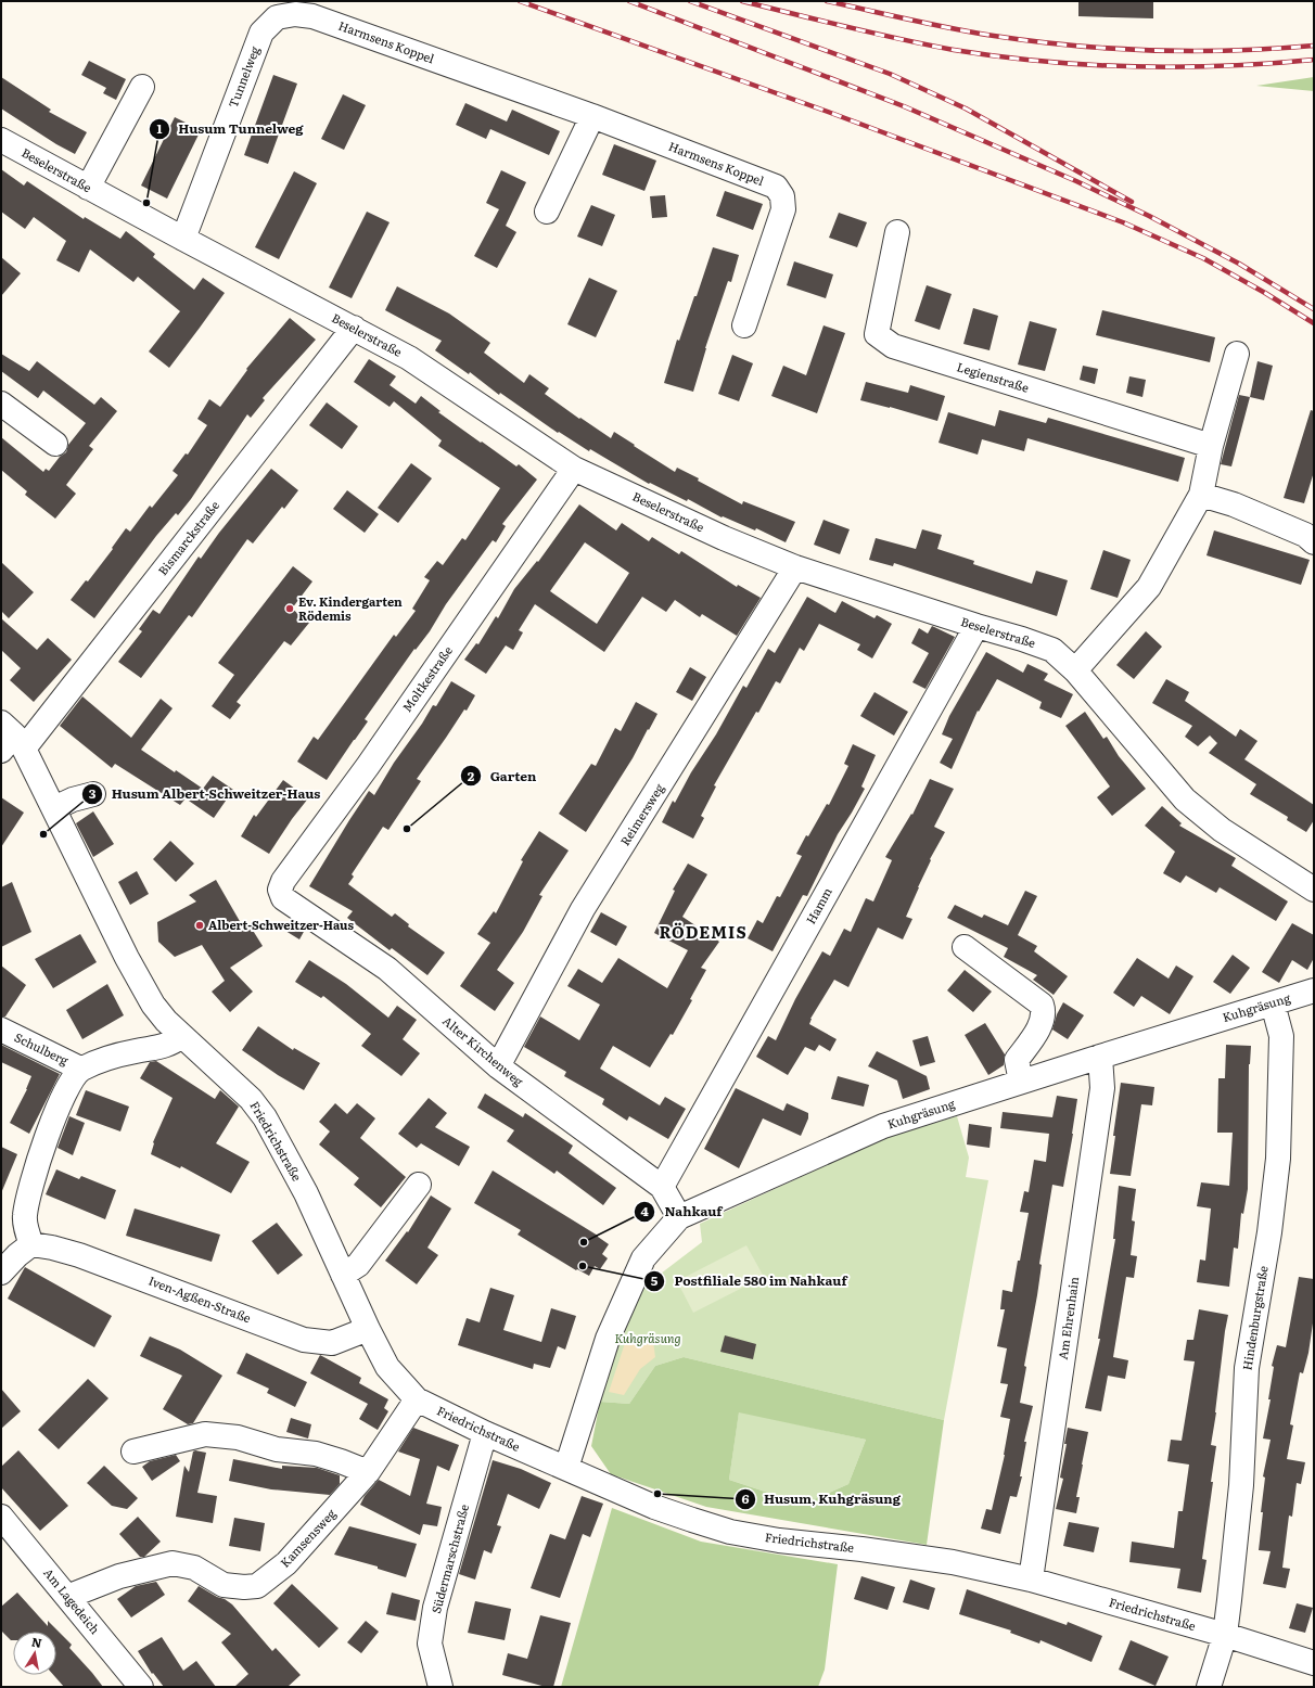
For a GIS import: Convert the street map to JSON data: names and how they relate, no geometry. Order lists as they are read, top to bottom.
{
  "streets": {
    "street": [
      "Harmsens Koppel",
      "Tunnelweg",
      "Beselerstraße",
      "Legienstraße",
      "Bismarckstraße",
      "Moltkestraße",
      "Reimersweg",
      "Hamm",
      "Kuhgräsung",
      "Schulberg",
      "Alter Kirchenweg",
      "Friedrichstraße",
      "Iven-Agßen-Straße",
      "Am Ehrenhain",
      "Hindenburgstraße",
      "Kamsensweg",
      "Südermarschstraße",
      "Am Lagedeich"
    ]
  },
  "crossings": [
    ["Harmsens Koppel", "Tunnelweg"],
    ["Tunnelweg", "Beselerstraße"],
    ["Beselerstraße", "Bismarckstraße"],
    ["Beselerstraße", "Moltkestraße"],
    ["Beselerstraße", "Reimersweg"],
    ["Beselerstraße", "Hamm"],
    ["Bismarckstraße", "Friedrichstraße"],
    ["Moltkestraße", "Alter Kirchenweg"],
    ["Reimersweg", "Alter Kirchenweg"],
    ["Hamm", "Alter Kirchenweg"],
    ["Kuhgräsung", "Alter Kirchenweg"],
    ["Kuhgräsung", "Friedrichstraße"],
    ["Kuhgräsung", "Am Ehrenhain"],
    ["Kuhgräsung", "Hindenburgstraße"],
    ["Friedrichstraße", "Iven-Agßen-Straße"],
    ["Friedrichstraße", "Am Ehrenhain"],
    ["Friedrichstraße", "Hindenburgstraße"],
    ["Friedrichstraße", "Kamsensweg"],
    ["Friedrichstraße", "Südermarschstraße"],
    ["Kamsensweg", "Am Lagedeich"]
  ],
  "districts": ["RÖDEMIS"],
  "parks": ["Kuhgräsung"],
  "places": [
    "Husum Tunnelweg",
    "Ev. Kindergarten Rödemis",
    "Garten",
    "Husum Albert-Schweitzer-Haus",
    "Albert-Schweitzer-Haus",
    "Nahkauf",
    "Postfiliale 580 im Nahkauf",
    "Husum, Kuhgräsung"
  ],
  "north": "top"
}
